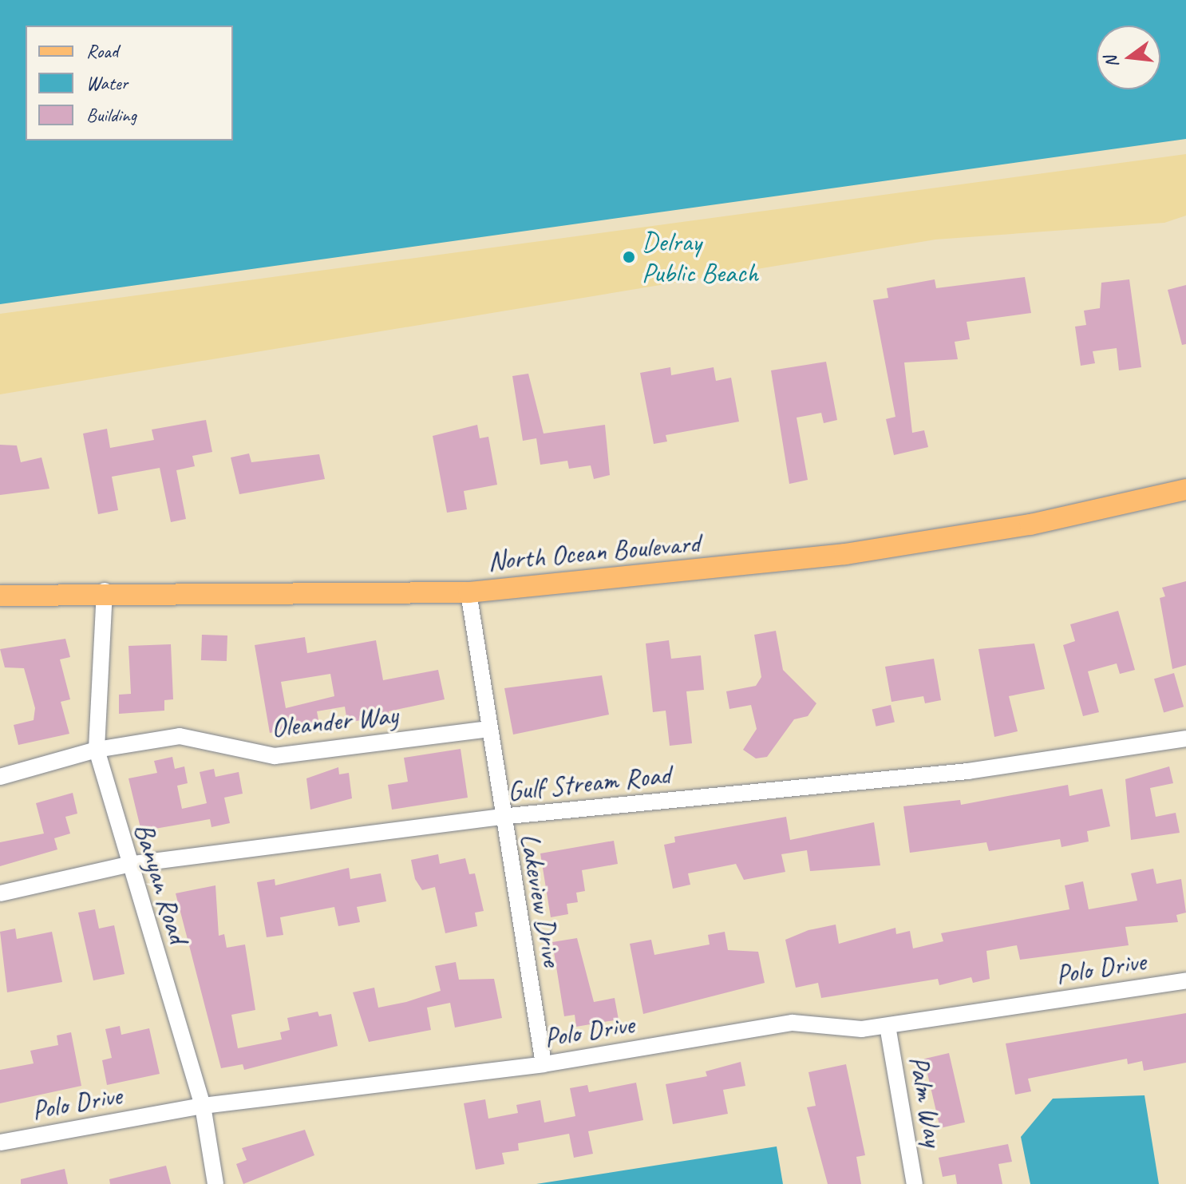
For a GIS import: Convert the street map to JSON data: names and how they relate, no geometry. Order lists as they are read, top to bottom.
{
  "streets": {
    "main road": ["North Ocean Boulevard"],
    "street": [
      "Oleander Way",
      "Gulf Stream Road",
      "Banyan Road",
      "Lakeview Drive",
      "Polo Drive",
      "Palm Way"
    ]
  },
  "crossings": [
    ["North Ocean Boulevard", "Banyan Road"],
    ["North Ocean Boulevard", "Lakeview Drive"],
    ["Oleander Way", "Banyan Road"],
    ["Oleander Way", "Lakeview Drive"],
    ["Gulf Stream Road", "Banyan Road"],
    ["Gulf Stream Road", "Lakeview Drive"],
    ["Banyan Road", "Polo Drive"],
    ["Lakeview Drive", "Polo Drive"],
    ["Polo Drive", "Palm Way"]
  ],
  "places": ["Delray Public Beach"],
  "legend": ["Road", "Water", "Building"],
  "north": "left"
}
